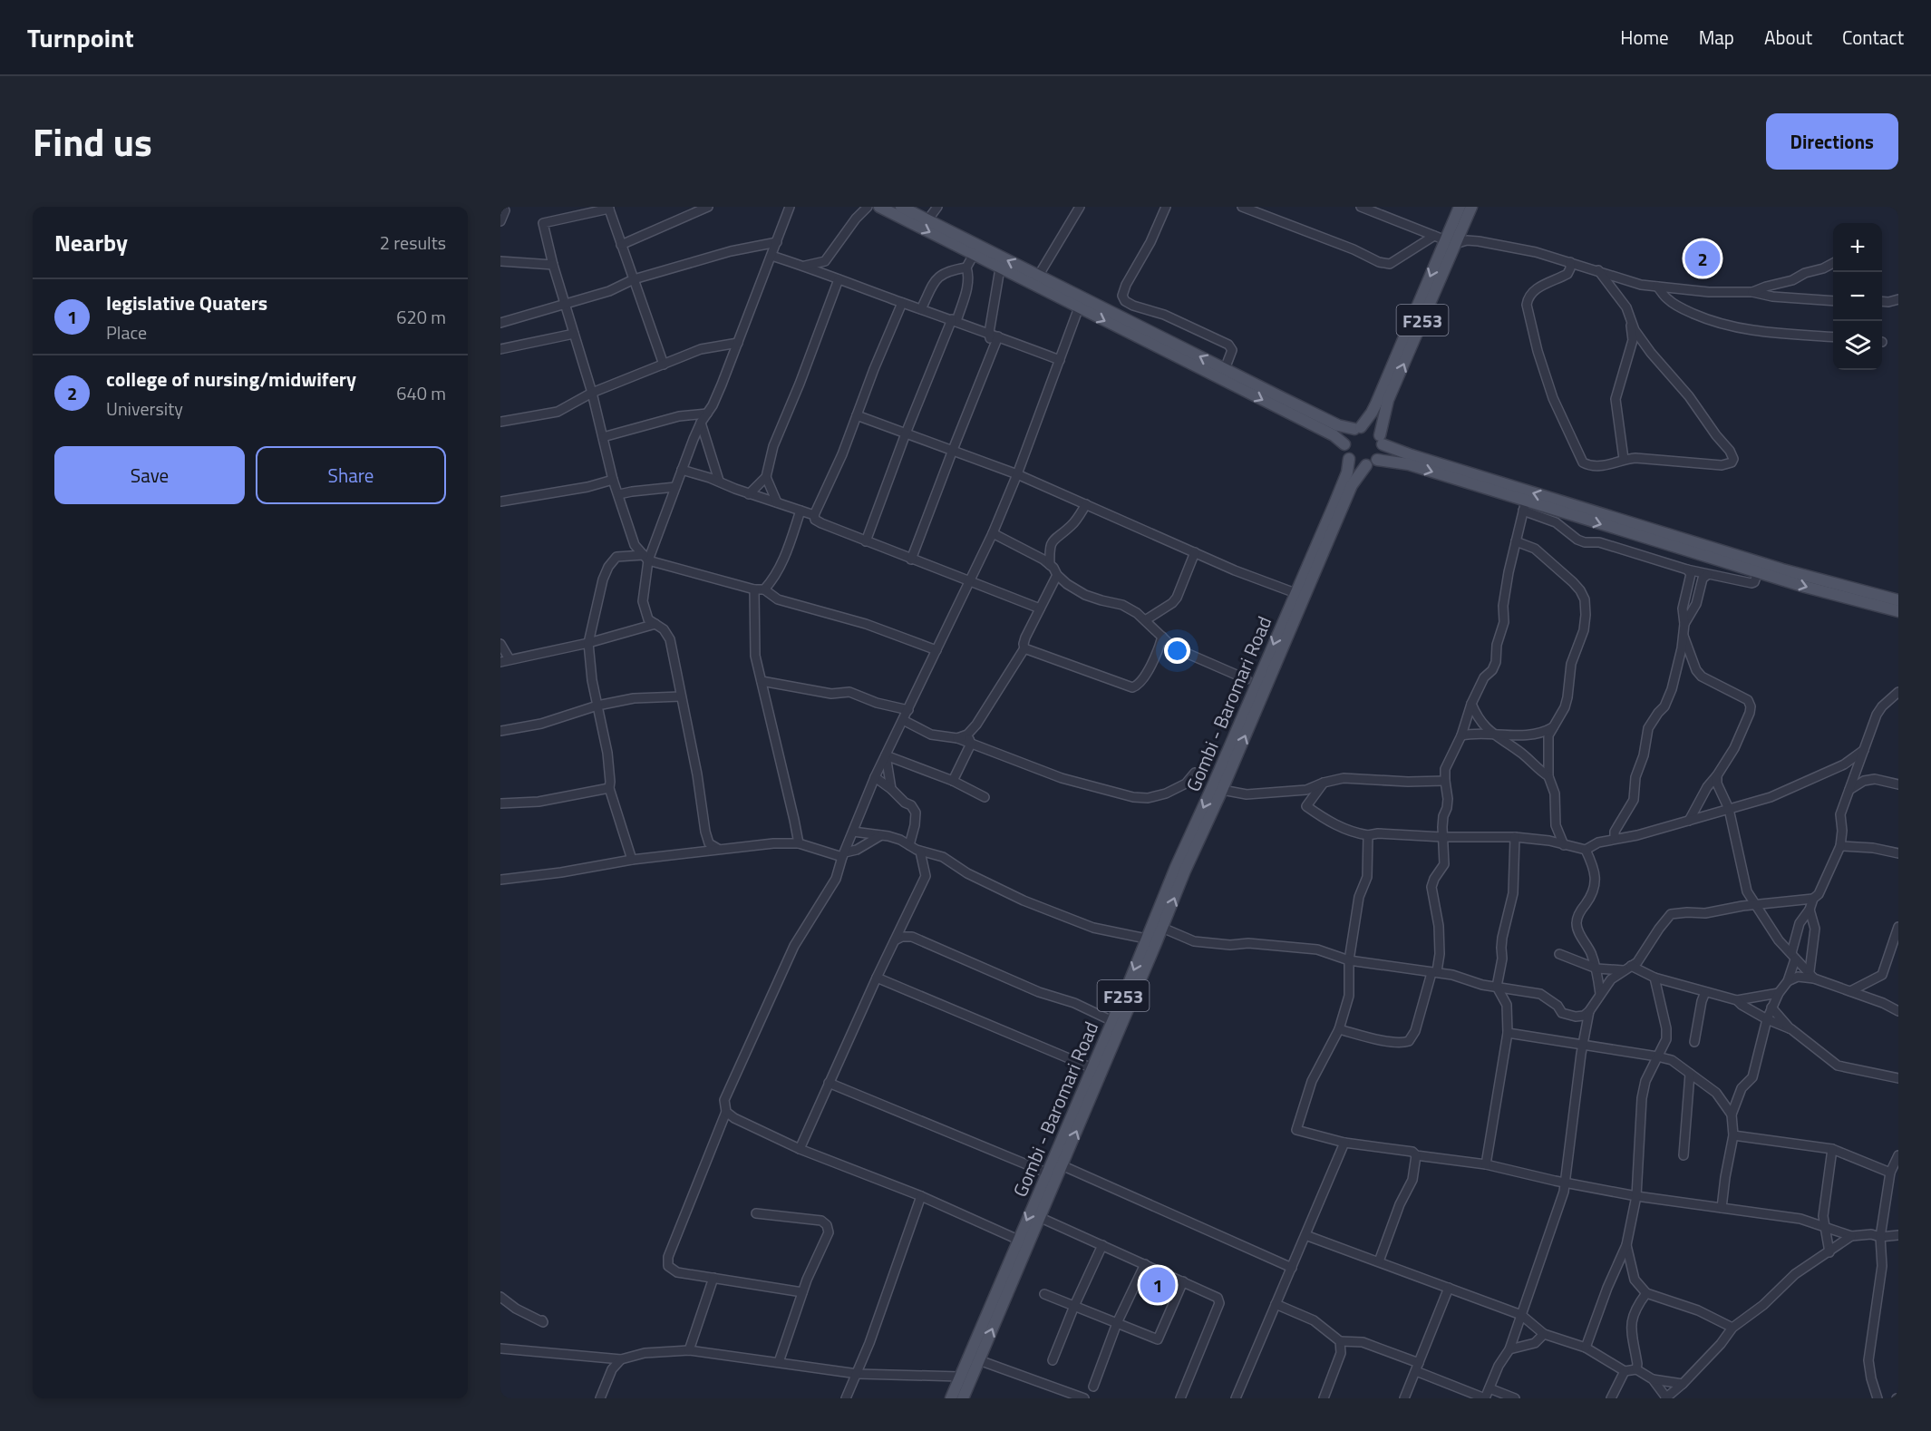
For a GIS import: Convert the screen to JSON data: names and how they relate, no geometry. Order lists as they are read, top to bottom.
{
  "streets": {
    "main road": ["F253", "Gombi - Baromari Road"]
  },
  "crossings": [
    ["F253", "Gombi - Baromari Road"]
  ],
  "page": {
    "header": "Turnpoint",
    "nav": [
      "Home",
      "Map",
      "About",
      "Contact"
    ],
    "title": "Find us",
    "buttons": [
      "Directions",
      ["Save", "Share"]
    ],
    "heading": ["Nearby", "2 results"],
    "map_buttons": ["+", "−"],
    "pins": ["2", "1"],
    "list": [
      {
        "mark": "1",
        "name": "legislative Quaters",
        "note": "Place",
        "value": "620 m"
      },
      {
        "mark": "2",
        "name": "college of nursing/midwifery",
        "note": "University",
        "value": "640 m"
      }
    ]
  }
}
